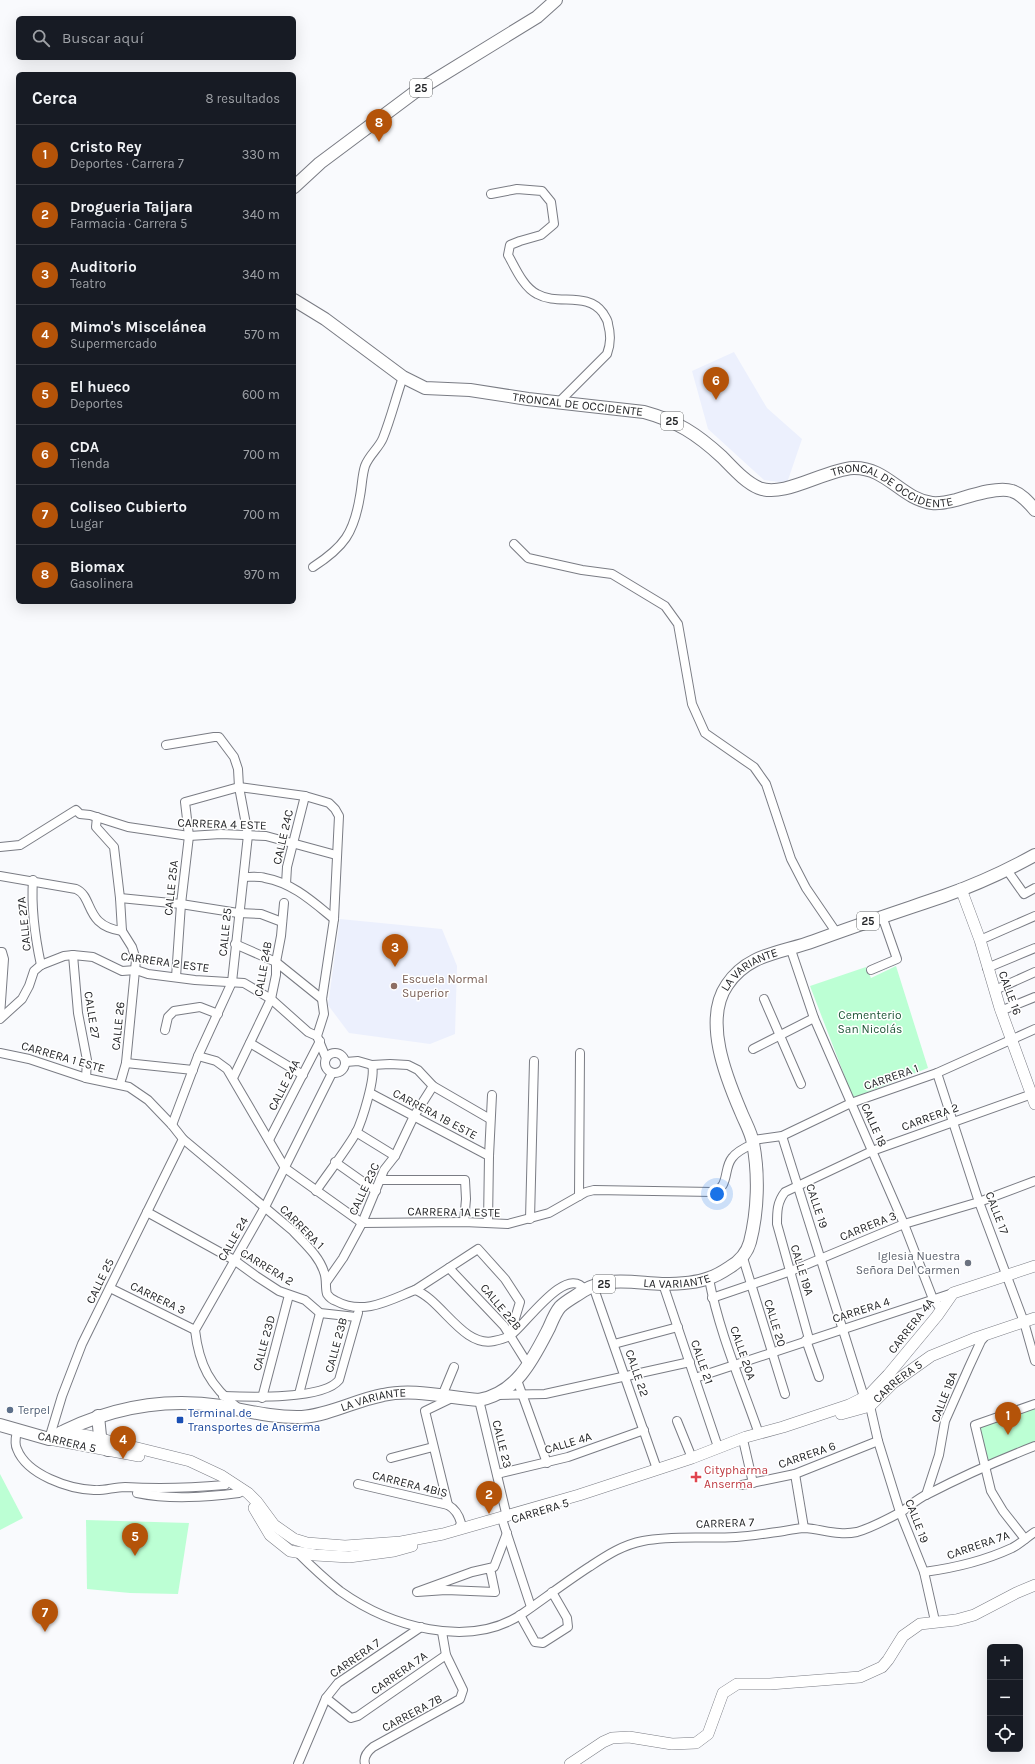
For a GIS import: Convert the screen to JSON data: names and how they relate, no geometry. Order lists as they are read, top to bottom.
{
  "streets": {
    "main road": [
      "25",
      "TRONCAL DE OCCIDENTE",
      "LA VARIANTE",
      "CARRERA 5"
    ],
    "street": [
      "CARRERA 4 ESTE",
      "CALLE 24C",
      "CALLE 25A",
      "CALLE 27A",
      "CALLE 25",
      "CARRERA 2 ESTE",
      "CALLE 24B",
      "CALLE 16",
      "CALLE 27",
      "CALLE 26",
      "CARRERA 1 ESTE",
      "CARRERA 1",
      "CALLE 24A",
      "CARRERA 1B ESTE",
      "CARRERA 2",
      "CALLE 18",
      "CALLE 23C",
      "CALLE 19",
      "CARRERA 1A ESTE",
      "CALLE 17",
      "CARRERA 3",
      "CALLE 24",
      "CALLE 19A",
      "CALLE 22B",
      "CARRERA 4",
      "CALLE 20",
      "CARRERA 4A",
      "CALLE 23D",
      "CALLE 23B",
      "CALLE 20A",
      "CALLE 21",
      "CALLE 22",
      "CALLE 18A",
      "CALLE 4A",
      "CALLE 23",
      "CARRERA 6",
      "CARRERA 4BIS",
      "CARRERA 7",
      "CARRERA 7A",
      "CARRERA 7B"
    ]
  },
  "crossings": [
    ["CARRERA 4 ESTE", "CALLE 24C"],
    ["CARRERA 4 ESTE", "CALLE 25A"],
    ["CARRERA 4 ESTE", "CALLE 25"],
    ["CARRERA 4 ESTE", "CALLE 24A"],
    ["CALLE 24C", "CALLE 24A"],
    ["CALLE 25A", "CALLE 25"],
    ["CALLE 25A", "CARRERA 2 ESTE"],
    ["CALLE 27A", "CARRERA 2 ESTE"],
    ["CALLE 25", "CARRERA 2 ESTE"],
    ["CALLE 25", "LA VARIANTE"],
    ["CALLE 25", "CARRERA 1"],
    ["CALLE 25", "CARRERA 2"],
    ["CALLE 25", "CARRERA 3"],
    ["CALLE 25", "CARRERA 5"],
    ["CARRERA 2 ESTE", "CALLE 24B"],
    ["CARRERA 2 ESTE", "CALLE 27"],
    ["CARRERA 2 ESTE", "CALLE 26"],
    ["CARRERA 2 ESTE", "CALLE 24A"],
    ["LA VARIANTE", "CALLE 16"],
    ["LA VARIANTE", "CARRERA 1"],
    ["LA VARIANTE", "CALLE 18"],
    ["LA VARIANTE", "CARRERA 1A ESTE"],
    ["LA VARIANTE", "CALLE 22B"],
    ["LA VARIANTE", "CALLE 20"],
    ["LA VARIANTE", "CALLE 20A"],
    ["LA VARIANTE", "CALLE 21"],
    ["LA VARIANTE", "CALLE 22"],
    ["LA VARIANTE", "CARRERA 5"],
    ["LA VARIANTE", "CALLE 23"],
    ["CALLE 16", "CARRERA 1"],
    ["CALLE 16", "CARRERA 2"],
    ["CALLE 27", "CARRERA 1 ESTE"],
    ["CALLE 26", "CARRERA 1 ESTE"],
    ["CALLE 26", "CARRERA 1"],
    ["CARRERA 1 ESTE", "CARRERA 1"],
    ["CARRERA 1", "CALLE 18"],
    ["CARRERA 1", "CALLE 23C"],
    ["CARRERA 1", "CALLE 19"],
    ["CARRERA 1", "CARRERA 1A ESTE"],
    ["CARRERA 1", "CALLE 17"],
    ["CARRERA 1", "CALLE 24"],
    ["CARRERA 1", "CALLE 23B"],
    ["CARRERA 1B ESTE", "CALLE 23C"],
    ["CARRERA 2", "CALLE 18"],
    ["CARRERA 2", "CALLE 19"],
    ["CARRERA 2", "CALLE 17"],
    ["CARRERA 2", "CALLE 24"],
    ["CARRERA 2", "CALLE 19A"],
    ["CARRERA 2", "CALLE 23D"],
    ["CALLE 18", "CARRERA 3"],
    ["CALLE 18", "CARRERA 4"],
    ["CALLE 18", "CARRERA 4A"],
    ["CALLE 23C", "CARRERA 1A ESTE"],
    ["CALLE 19", "CARRERA 3"],
    ["CALLE 19", "CARRERA 4"],
    ["CALLE 19", "CARRERA 5"],
    ["CALLE 19", "CARRERA 6"],
    ["CALLE 19", "CARRERA 7"],
    ["CALLE 19", "CARRERA 7A"],
    ["CALLE 17", "CARRERA 3"],
    ["CALLE 17", "CARRERA 4"],
    ["CALLE 17", "CARRERA 5"],
    ["CARRERA 3", "CALLE 24"],
    ["CARRERA 3", "CALLE 19A"],
    ["CARRERA 3", "CALLE 20"],
    ["CARRERA 3", "CALLE 20A"],
    ["CALLE 19A", "CARRERA 4"],
    ["CARRERA 4", "CALLE 20"],
    ["CARRERA 4", "CARRERA 4A"],
    ["CARRERA 4", "CALLE 20A"],
    ["CARRERA 4", "CALLE 21"],
    ["CARRERA 4A", "CARRERA 5"],
    ["CALLE 20A", "CARRERA 5"],
    ["CALLE 21", "CARRERA 5"],
    ["CALLE 22", "CARRERA 5"],
    ["CALLE 22", "CALLE 4A"],
    ["CARRERA 5", "CALLE 18A"],
    ["CARRERA 5", "CALLE 23"],
    ["CARRERA 5", "CARRERA 7"],
    ["CALLE 18A", "CARRERA 7"],
    ["CALLE 4A", "CALLE 23"],
    ["CALLE 23", "CARRERA 7"],
    ["CARRERA 7", "CARRERA 7A"],
    ["CARRERA 7A", "CARRERA 7B"]
  ],
  "parks": ["Cementerio San Nicolás"],
  "places": {
    "other": ["Escuela Normal Superior", "Iglesia Nuestra Señora Del Carmen", "Terpel"],
    "transit": ["Terminal de Transportes de Anserma"],
    "health": ["Citypharma Anserma"]
  },
  "page": {
    "search": "Buscar aquí",
    "heading": ["Cerca", "8 resultados"],
    "pins": [
      "8",
      "6",
      "3",
      "1",
      "4",
      "2",
      "5",
      "7"
    ],
    "list": [
      {
        "mark": "1",
        "name": "Cristo Rey",
        "note": "Deportes · Carrera 7",
        "value": "330 m"
      },
      {
        "mark": "2",
        "name": "Drogueria Taijara",
        "note": "Farmacia · Carrera 5",
        "value": "340 m"
      },
      {
        "mark": "3",
        "name": "Auditorio",
        "note": "Teatro",
        "value": "340 m"
      },
      {
        "mark": "4",
        "name": "Mimo's Miscelánea",
        "note": "Supermercado",
        "value": "570 m"
      },
      {
        "mark": "5",
        "name": "El hueco",
        "note": "Deportes",
        "value": "600 m"
      },
      {
        "mark": "6",
        "name": "CDA",
        "note": "Tienda",
        "value": "700 m"
      },
      {
        "mark": "7",
        "name": "Coliseo Cubierto",
        "note": "Lugar",
        "value": "700 m"
      },
      {
        "mark": "8",
        "name": "Biomax",
        "note": "Gasolinera",
        "value": "970 m"
      }
    ],
    "map_buttons": ["+", "−"]
  }
}
